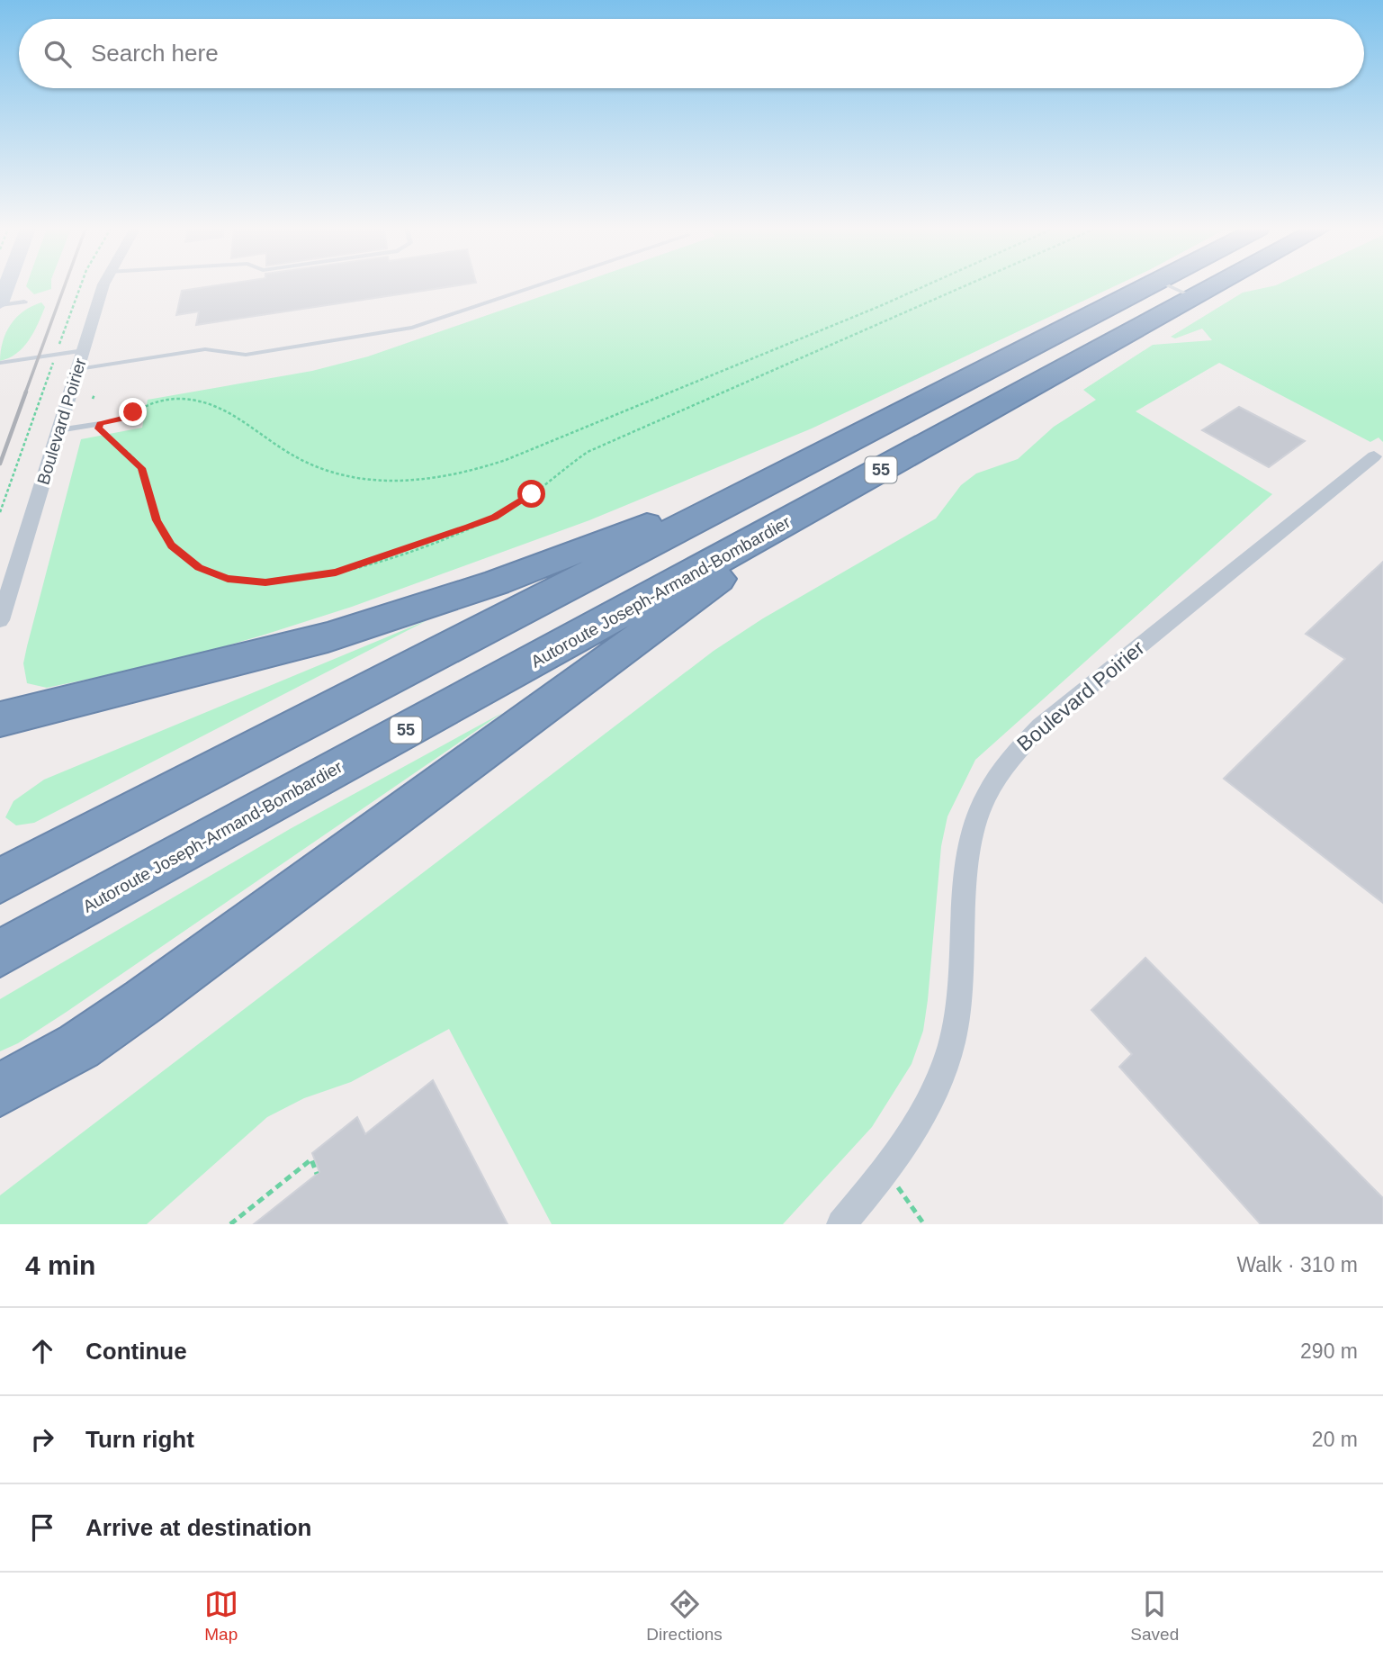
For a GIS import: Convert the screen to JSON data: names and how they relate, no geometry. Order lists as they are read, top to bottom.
{
  "streets": {
    "highway": ["55", "Autoroute Joseph-Armand-Bombardier"],
    "street": ["Boulevard Poirier"]
  },
  "page": {
    "search": "Search here",
    "heading": ["4 min", "Walk · 310 m"],
    "list": [
      ["Continue", "290 m"],
      ["Turn right", "20 m"],
      "Arrive at destination"
    ],
    "nav": ["Map", "Directions", "Saved"]
  }
}
